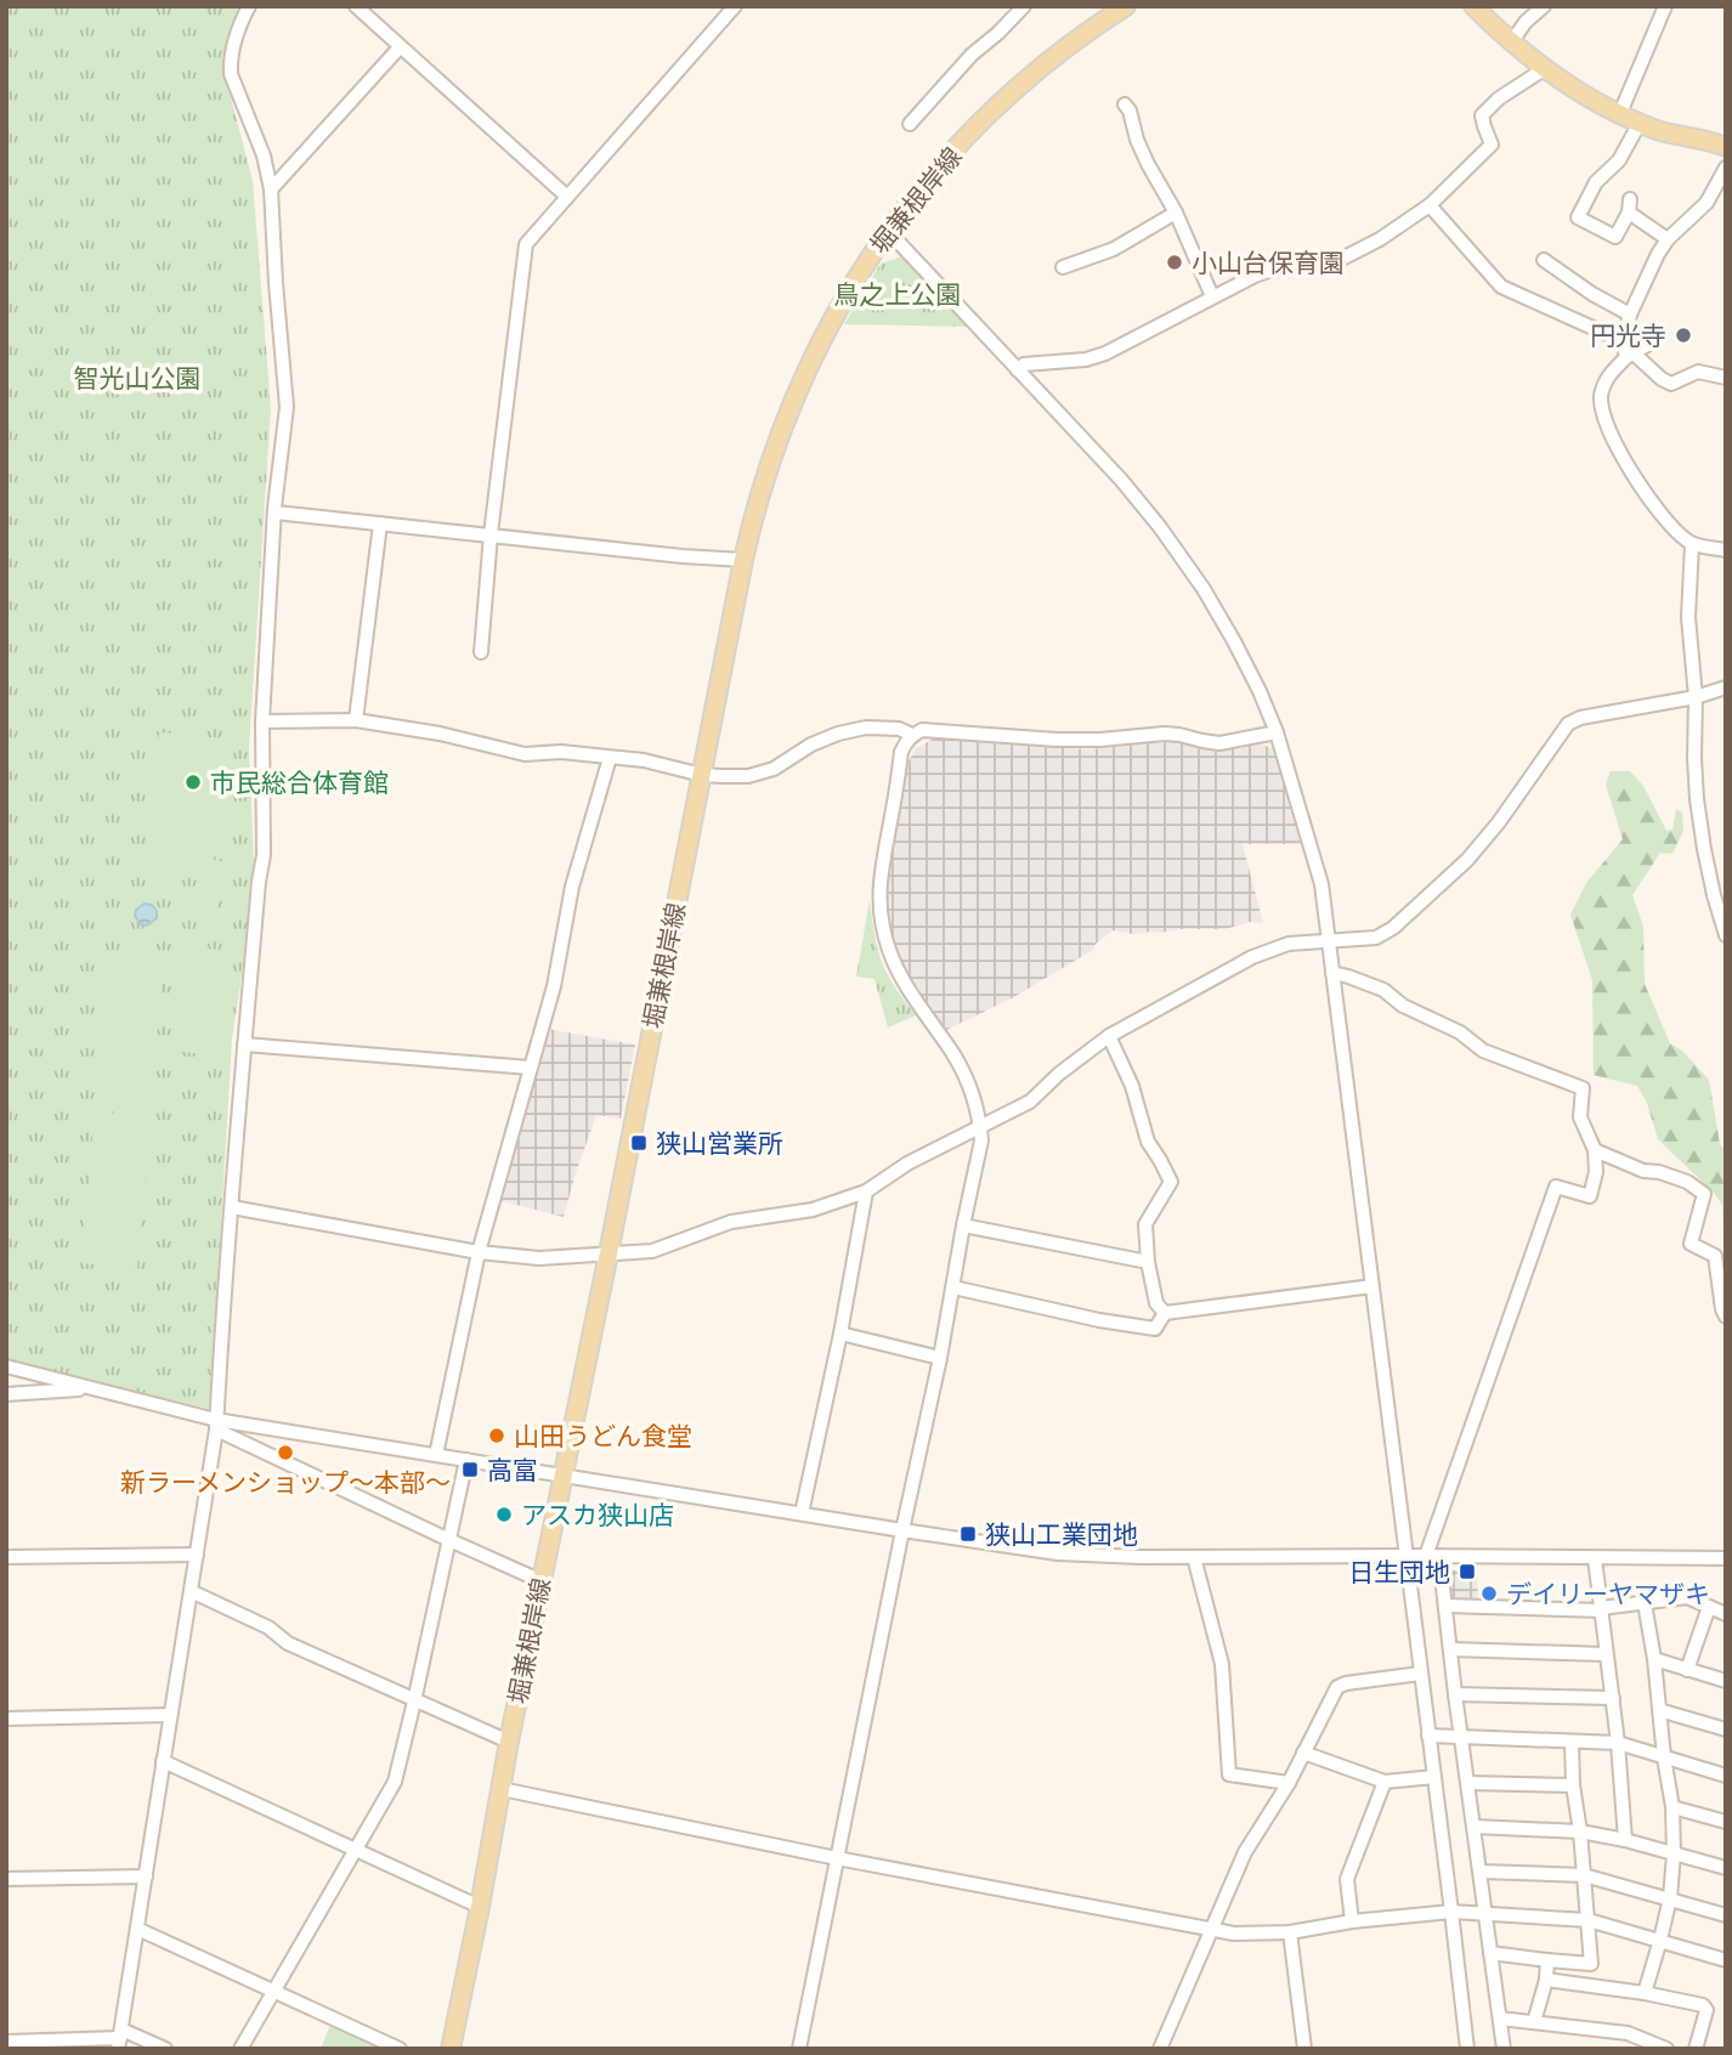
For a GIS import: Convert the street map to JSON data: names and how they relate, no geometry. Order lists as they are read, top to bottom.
{
  "streets": {
    "main road": ["堀兼根岸線"]
  },
  "parks": ["鳥之上公園", "智光山公園"],
  "places": {
    "other": [
      "小山台保育園",
      "円光寺",
      "市民総合体育館",
      "山田うどん食堂",
      "新ラーメンショップ～本部～",
      "アスカ狭山店",
      "デイリーヤマザキ"
    ],
    "transit": [
      "狭山営業所",
      "高富",
      "狭山工業団地",
      "日生団地"
    ]
  }
}
